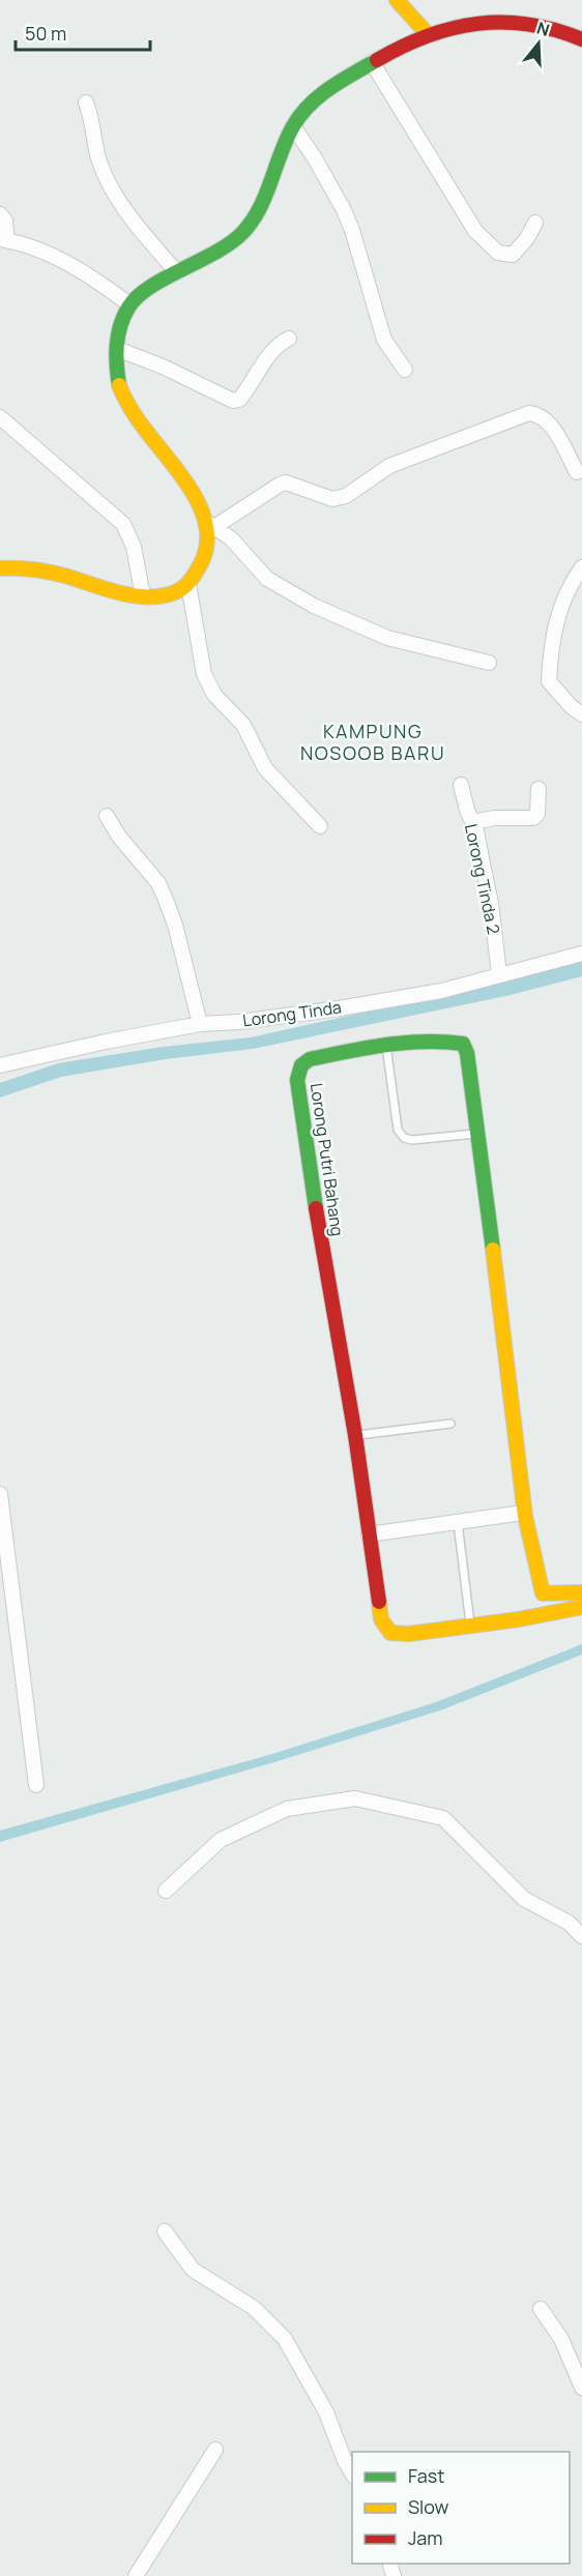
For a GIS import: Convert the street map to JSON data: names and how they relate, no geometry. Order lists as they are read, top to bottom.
{
  "streets": {
    "street": ["Lorong Tinda 2", "Lorong Tinda", "Lorong Putri Bahang"]
  },
  "crossings": [
    ["Lorong Tinda 2", "Lorong Tinda"]
  ],
  "districts": ["KAMPUNG NOSOOB BARU"],
  "legend": ["Fast", "Slow", "Jam"],
  "scale_bar": "50 m",
  "north": "top"
}
